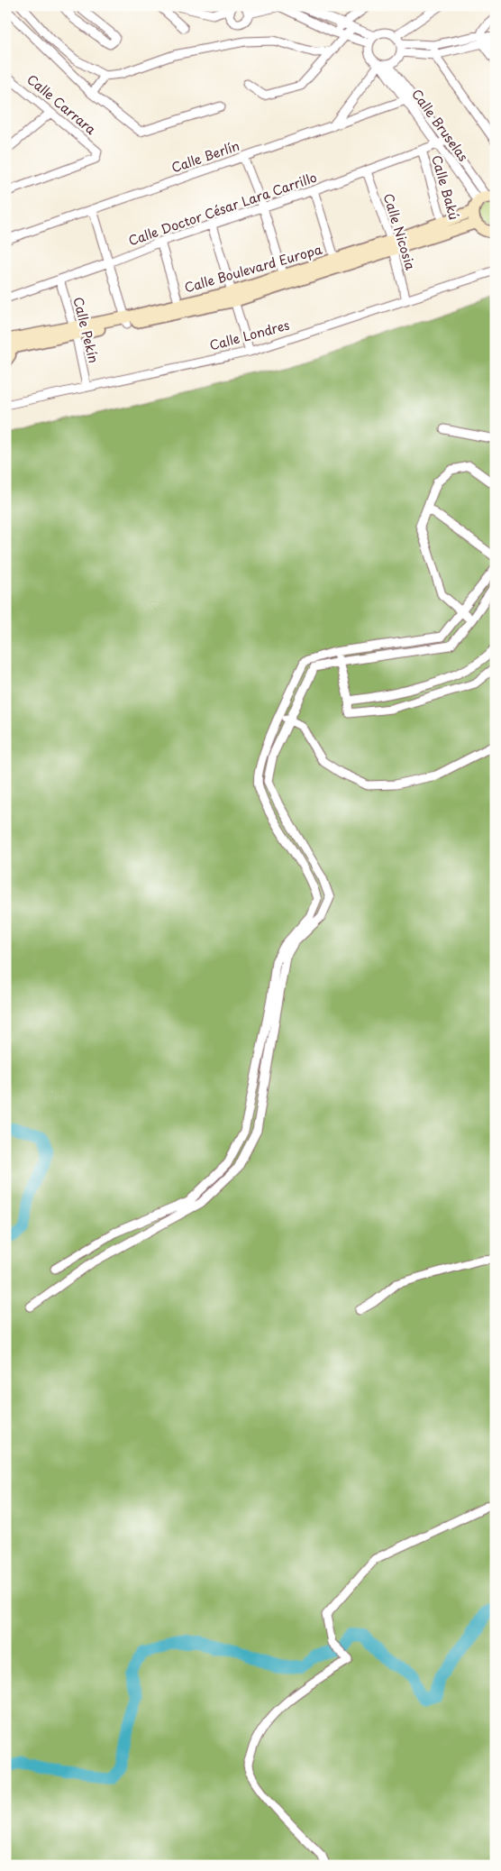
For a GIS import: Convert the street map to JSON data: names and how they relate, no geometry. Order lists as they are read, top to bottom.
{
  "streets": {
    "main road": ["Calle Boulevard Europa"],
    "street": [
      "Calle Carrara",
      "Calle Bruselas",
      "Calle Berlín",
      "Calle Bakú",
      "Calle Doctor César Lara Carrillo",
      "Calle Nicosia",
      "Calle Pekín",
      "Calle Londres"
    ]
  },
  "crossings": [
    ["Calle Bruselas", "Calle Berlín"],
    ["Calle Bruselas", "Calle Doctor César Lara Carrillo"],
    ["Calle Bruselas", "Calle Boulevard Europa"],
    ["Calle Bakú", "Calle Doctor César Lara Carrillo"],
    ["Calle Bakú", "Calle Boulevard Europa"],
    ["Calle Doctor César Lara Carrillo", "Calle Nicosia"],
    ["Calle Doctor César Lara Carrillo", "Calle Pekín"],
    ["Calle Nicosia", "Calle Boulevard Europa"],
    ["Calle Nicosia", "Calle Londres"],
    ["Calle Boulevard Europa", "Calle Pekín"],
    ["Calle Pekín", "Calle Londres"]
  ]
}
